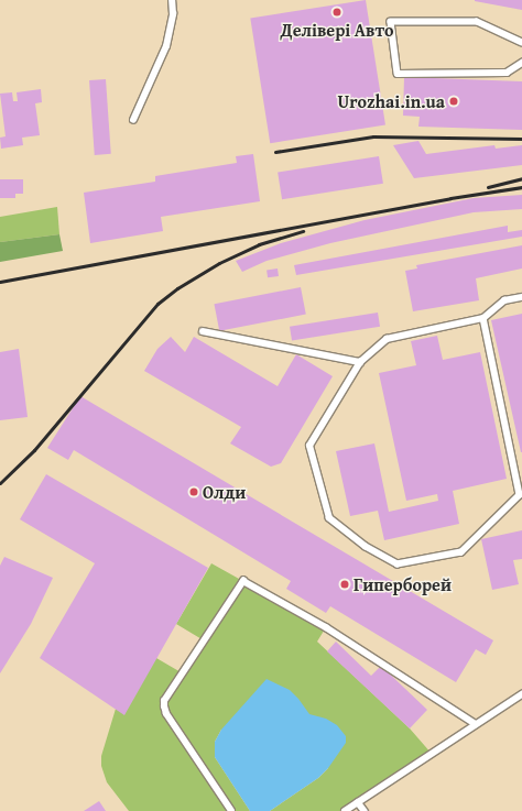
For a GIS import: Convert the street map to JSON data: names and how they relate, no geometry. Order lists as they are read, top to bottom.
{
  "places": [
    "Делівері Авто",
    "Urozhai.in.ua",
    "Олди",
    "Гиперборей"
  ]
}
